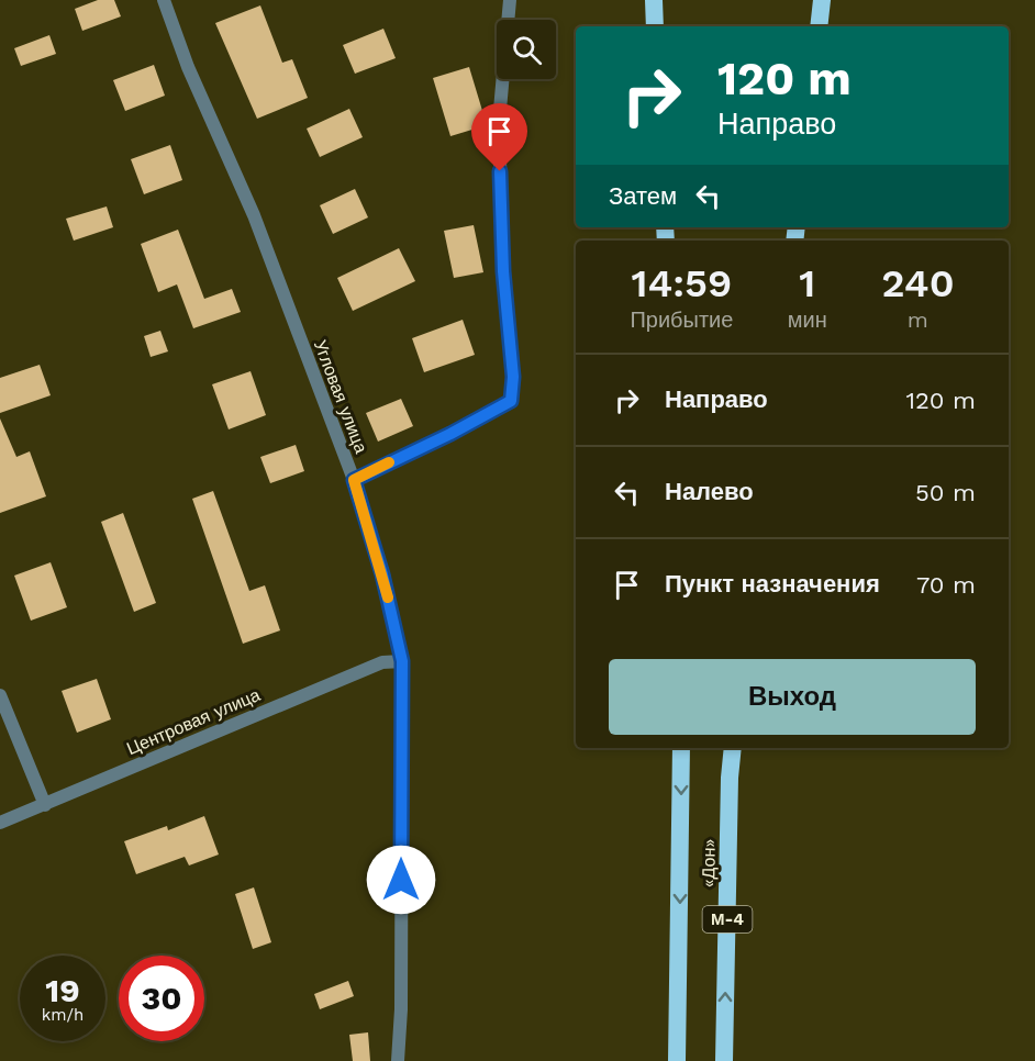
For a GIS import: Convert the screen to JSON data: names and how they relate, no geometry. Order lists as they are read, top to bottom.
{
  "streets": {
    "highway": ["«Дон»", "М-4"],
    "street": ["Угловая улица", "Центровая улица"]
  },
  "crossings": [
    ["Угловая улица", "Центровая улица"]
  ],
  "page": {
    "turn": ["120 m", "Направо"],
    "then": "Затем",
    "eta": [
      "14:59",
      "Прибытие",
      "1",
      "мин",
      "240",
      "m"
    ],
    "list": [
      {
        "name": "Направо",
        "value": "120 m"
      },
      {
        "name": "Налево",
        "value": "50 m"
      },
      {
        "name": "Пункт назначения",
        "value": "70 m"
      }
    ],
    "buttons": "Выход",
    "speed": "19 km/h",
    "limit": "30"
  }
}
